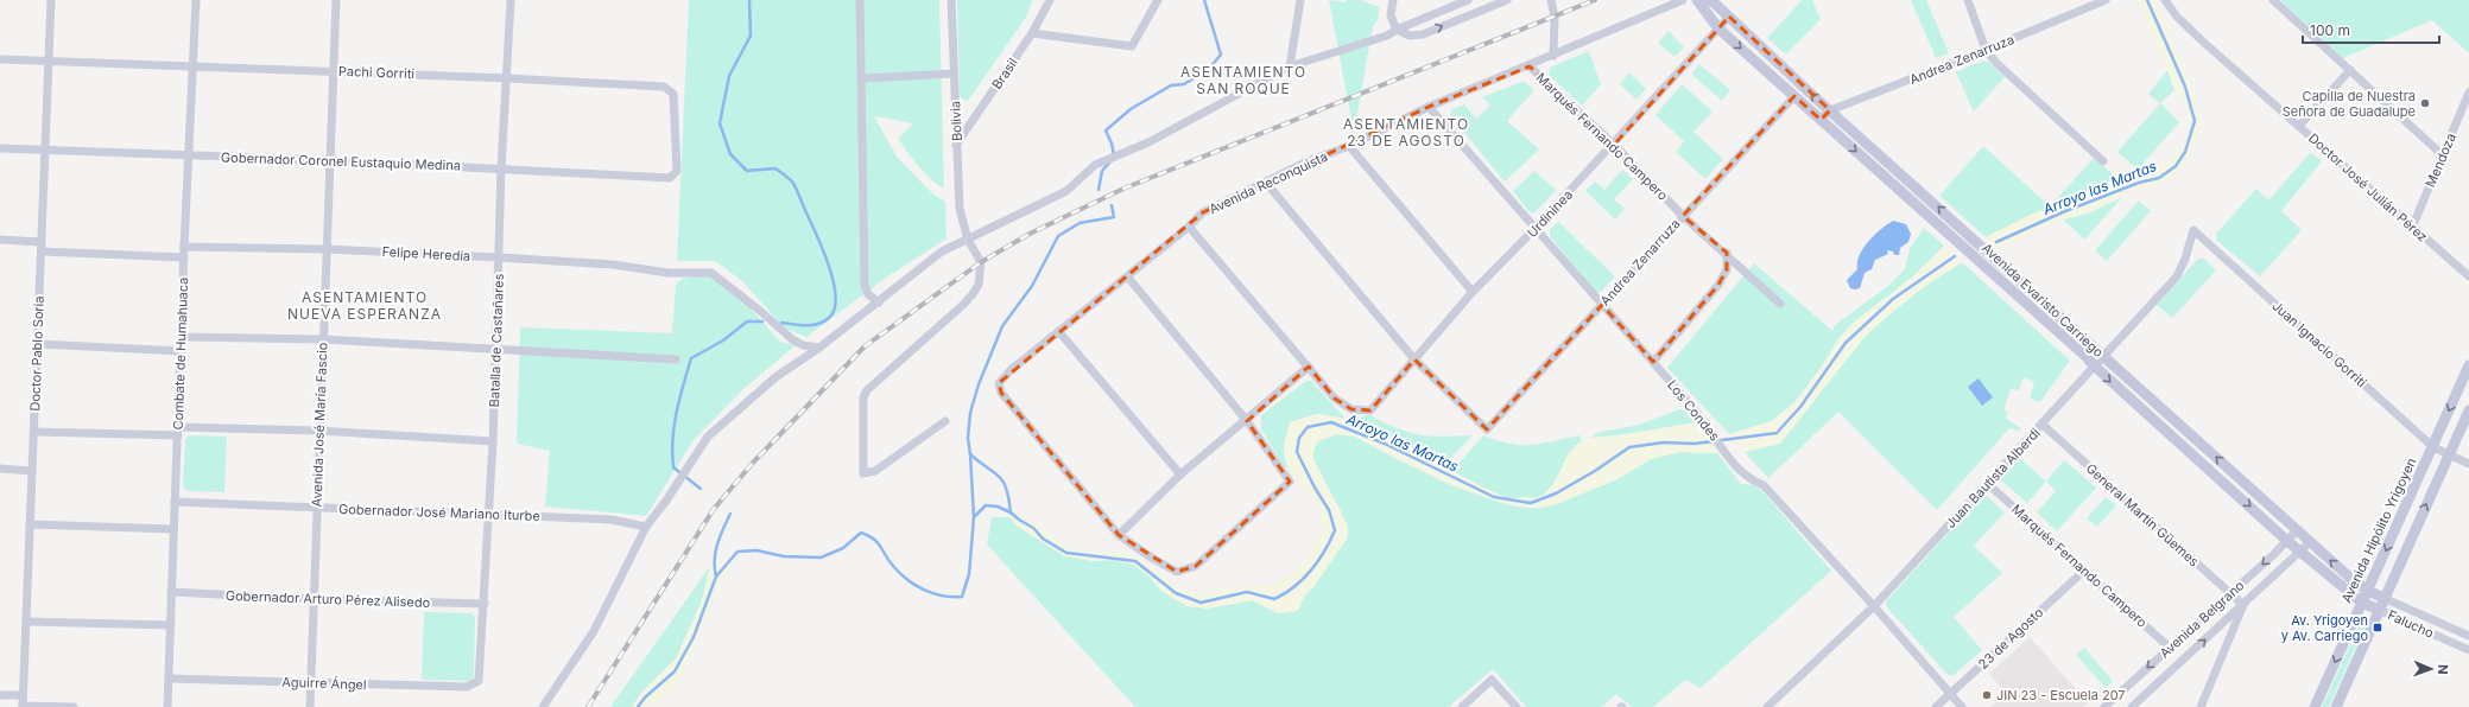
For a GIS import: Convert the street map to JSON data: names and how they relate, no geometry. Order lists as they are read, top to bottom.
{
  "streets": {
    "street": [
      "Andrea Zenarruza",
      "Pachi Gorriti",
      "Brasil",
      "Bolivia",
      "Marqués Fernando Campero",
      "Mendoza",
      "Gobernador Coronel Eustaquio Medina",
      "Avenida Reconquista",
      "Doctor José Julián Pérez",
      "Urdininea",
      "Felipe Heredia",
      "Avenida Evaristo Carriego",
      "Batalla de Castañares",
      "Juan Ignacio Gorriti",
      "Doctor Pablo Soria",
      "Combate de Humahuaca",
      "Los Condes",
      "Avenida José María Fascio",
      "Juan Bautista Alberdi",
      "Gobernador José Mariano Iturbe",
      "General Martín Güemes",
      "Avenida Hipólito Yrigoyen",
      "Gobernador Arturo Pérez Alisedo",
      "Avenida Belgrano",
      "Falucho",
      "23 de Agosto",
      "Aguirre Ángel"
    ]
  },
  "crossings": [
    ["Andrea Zenarruza", "Marqués Fernando Campero"],
    ["Andrea Zenarruza", "Urdininea"],
    ["Andrea Zenarruza", "Avenida Evaristo Carriego"],
    ["Andrea Zenarruza", "Los Condes"],
    ["Pachi Gorriti", "Gobernador Coronel Eustaquio Medina"],
    ["Pachi Gorriti", "Batalla de Castañares"],
    ["Pachi Gorriti", "Doctor Pablo Soria"],
    ["Pachi Gorriti", "Combate de Humahuaca"],
    ["Pachi Gorriti", "Avenida José María Fascio"],
    ["Brasil", "Bolivia"],
    ["Marqués Fernando Campero", "Avenida Reconquista"],
    ["Marqués Fernando Campero", "Urdininea"],
    ["Marqués Fernando Campero", "Juan Bautista Alberdi"],
    ["Marqués Fernando Campero", "Avenida Belgrano"],
    ["Marqués Fernando Campero", "23 de Agosto"],
    ["Mendoza", "Doctor José Julián Pérez"],
    ["Gobernador Coronel Eustaquio Medina", "Batalla de Castañares"],
    ["Gobernador Coronel Eustaquio Medina", "Doctor Pablo Soria"],
    ["Gobernador Coronel Eustaquio Medina", "Combate de Humahuaca"],
    ["Gobernador Coronel Eustaquio Medina", "Avenida José María Fascio"],
    ["Avenida Reconquista", "Los Condes"],
    ["Urdininea", "Avenida Evaristo Carriego"],
    ["Urdininea", "Los Condes"],
    ["Felipe Heredia", "Batalla de Castañares"],
    ["Felipe Heredia", "Combate de Humahuaca"],
    ["Felipe Heredia", "Avenida José María Fascio"],
    ["Avenida Evaristo Carriego", "Juan Bautista Alberdi"],
    ["Avenida Evaristo Carriego", "Avenida Hipólito Yrigoyen"],
    ["Avenida Evaristo Carriego", "Avenida Belgrano"],
    ["Avenida Evaristo Carriego", "Falucho"],
    ["Batalla de Castañares", "Gobernador José Mariano Iturbe"],
    ["Batalla de Castañares", "Gobernador Arturo Pérez Alisedo"],
    ["Batalla de Castañares", "Aguirre Ángel"],
    ["Juan Ignacio Gorriti", "Juan Bautista Alberdi"],
    ["Juan Ignacio Gorriti", "Avenida Hipólito Yrigoyen"],
    ["Combate de Humahuaca", "Gobernador José Mariano Iturbe"],
    ["Combate de Humahuaca", "Gobernador Arturo Pérez Alisedo"],
    ["Combate de Humahuaca", "Aguirre Ángel"],
    ["Los Condes", "Juan Bautista Alberdi"],
    ["Los Condes", "23 de Agosto"],
    ["Avenida José María Fascio", "Gobernador José Mariano Iturbe"],
    ["Avenida José María Fascio", "Gobernador Arturo Pérez Alisedo"],
    ["Avenida José María Fascio", "Aguirre Ángel"],
    ["Juan Bautista Alberdi", "General Martín Güemes"],
    ["General Martín Güemes", "Avenida Belgrano"]
  ],
  "districts": ["ASENTAMIENTO SAN ROQUE", "ASENTAMIENTO 23 DE AGOSTO", "ASENTAMIENTO NUEVA ESPERANZA"],
  "water": ["Arroyo las Martas"],
  "places": {
    "other": ["Capilla de Nuestra Señora de Guadalupe", "JIN 23 - Escuela 207"],
    "transit": ["Av. Yrigoyen y Av. Carriego"]
  },
  "scale_bar": "100 m",
  "north": "right"
}
